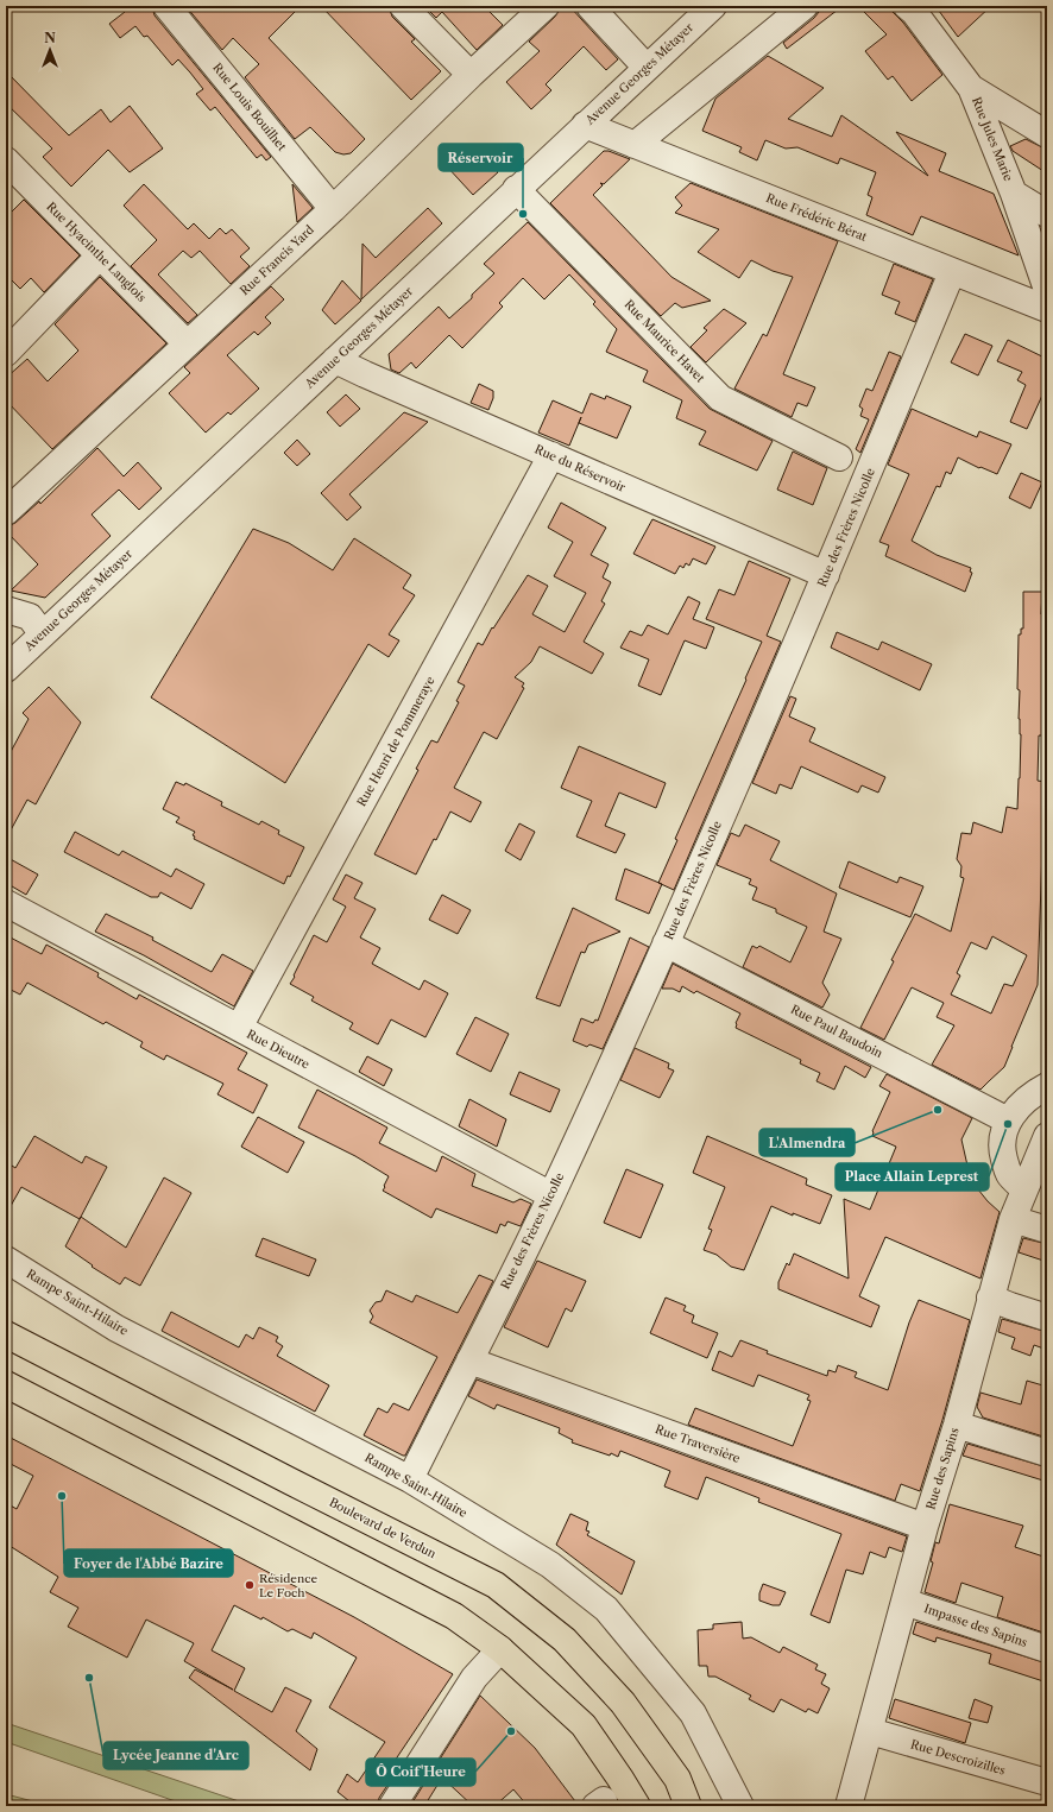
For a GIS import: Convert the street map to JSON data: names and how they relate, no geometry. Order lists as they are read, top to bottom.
{
  "streets": {
    "main road": ["Boulevard de Verdun"],
    "street": [
      "Avenue Georges Métayer",
      "Rue Louis Bouilhet",
      "Rue Jules Marie",
      "Rue Frédéric Bérat",
      "Rue Hyacinthe Langlois",
      "Rue Francis Yard",
      "Rue Maurice Havet",
      "Rue du Réservoir",
      "Rue des Frères Nicolle",
      "Rue Henri de Pommeraye",
      "Rue Paul Baudoin",
      "Rue Dieutre",
      "Rampe Saint-Hilaire",
      "Rue Traversière",
      "Rue des Sapins",
      "Impasse des Sapins",
      "Rue Descroizilles"
    ]
  },
  "crossings": [
    ["Avenue Georges Métayer", "Rue Frédéric Bérat"],
    ["Avenue Georges Métayer", "Rue Maurice Havet"],
    ["Avenue Georges Métayer", "Rue du Réservoir"],
    ["Rue Louis Bouilhet", "Rue Francis Yard"],
    ["Rue Frédéric Bérat", "Rue des Frères Nicolle"],
    ["Rue Hyacinthe Langlois", "Rue Francis Yard"],
    ["Rue du Réservoir", "Rue des Frères Nicolle"],
    ["Rue du Réservoir", "Rue Henri de Pommeraye"],
    ["Rue des Frères Nicolle", "Rue Paul Baudoin"],
    ["Rue des Frères Nicolle", "Rue Dieutre"],
    ["Rue des Frères Nicolle", "Rampe Saint-Hilaire"],
    ["Rue des Frères Nicolle", "Rue Traversière"],
    ["Rue Henri de Pommeraye", "Rue Dieutre"],
    ["Rue Traversière", "Rue des Sapins"],
    ["Rue des Sapins", "Impasse des Sapins"],
    ["Rue des Sapins", "Rue Descroizilles"]
  ],
  "places": [
    "Réservoir",
    "L'Almendra",
    "Place Allain Leprest",
    "Foyer de l'Abbé Bazire",
    "Résidence Le Foch",
    "Lycée Jeanne d'Arc",
    "Ô Coif'Heure"
  ],
  "north": "top"
}
